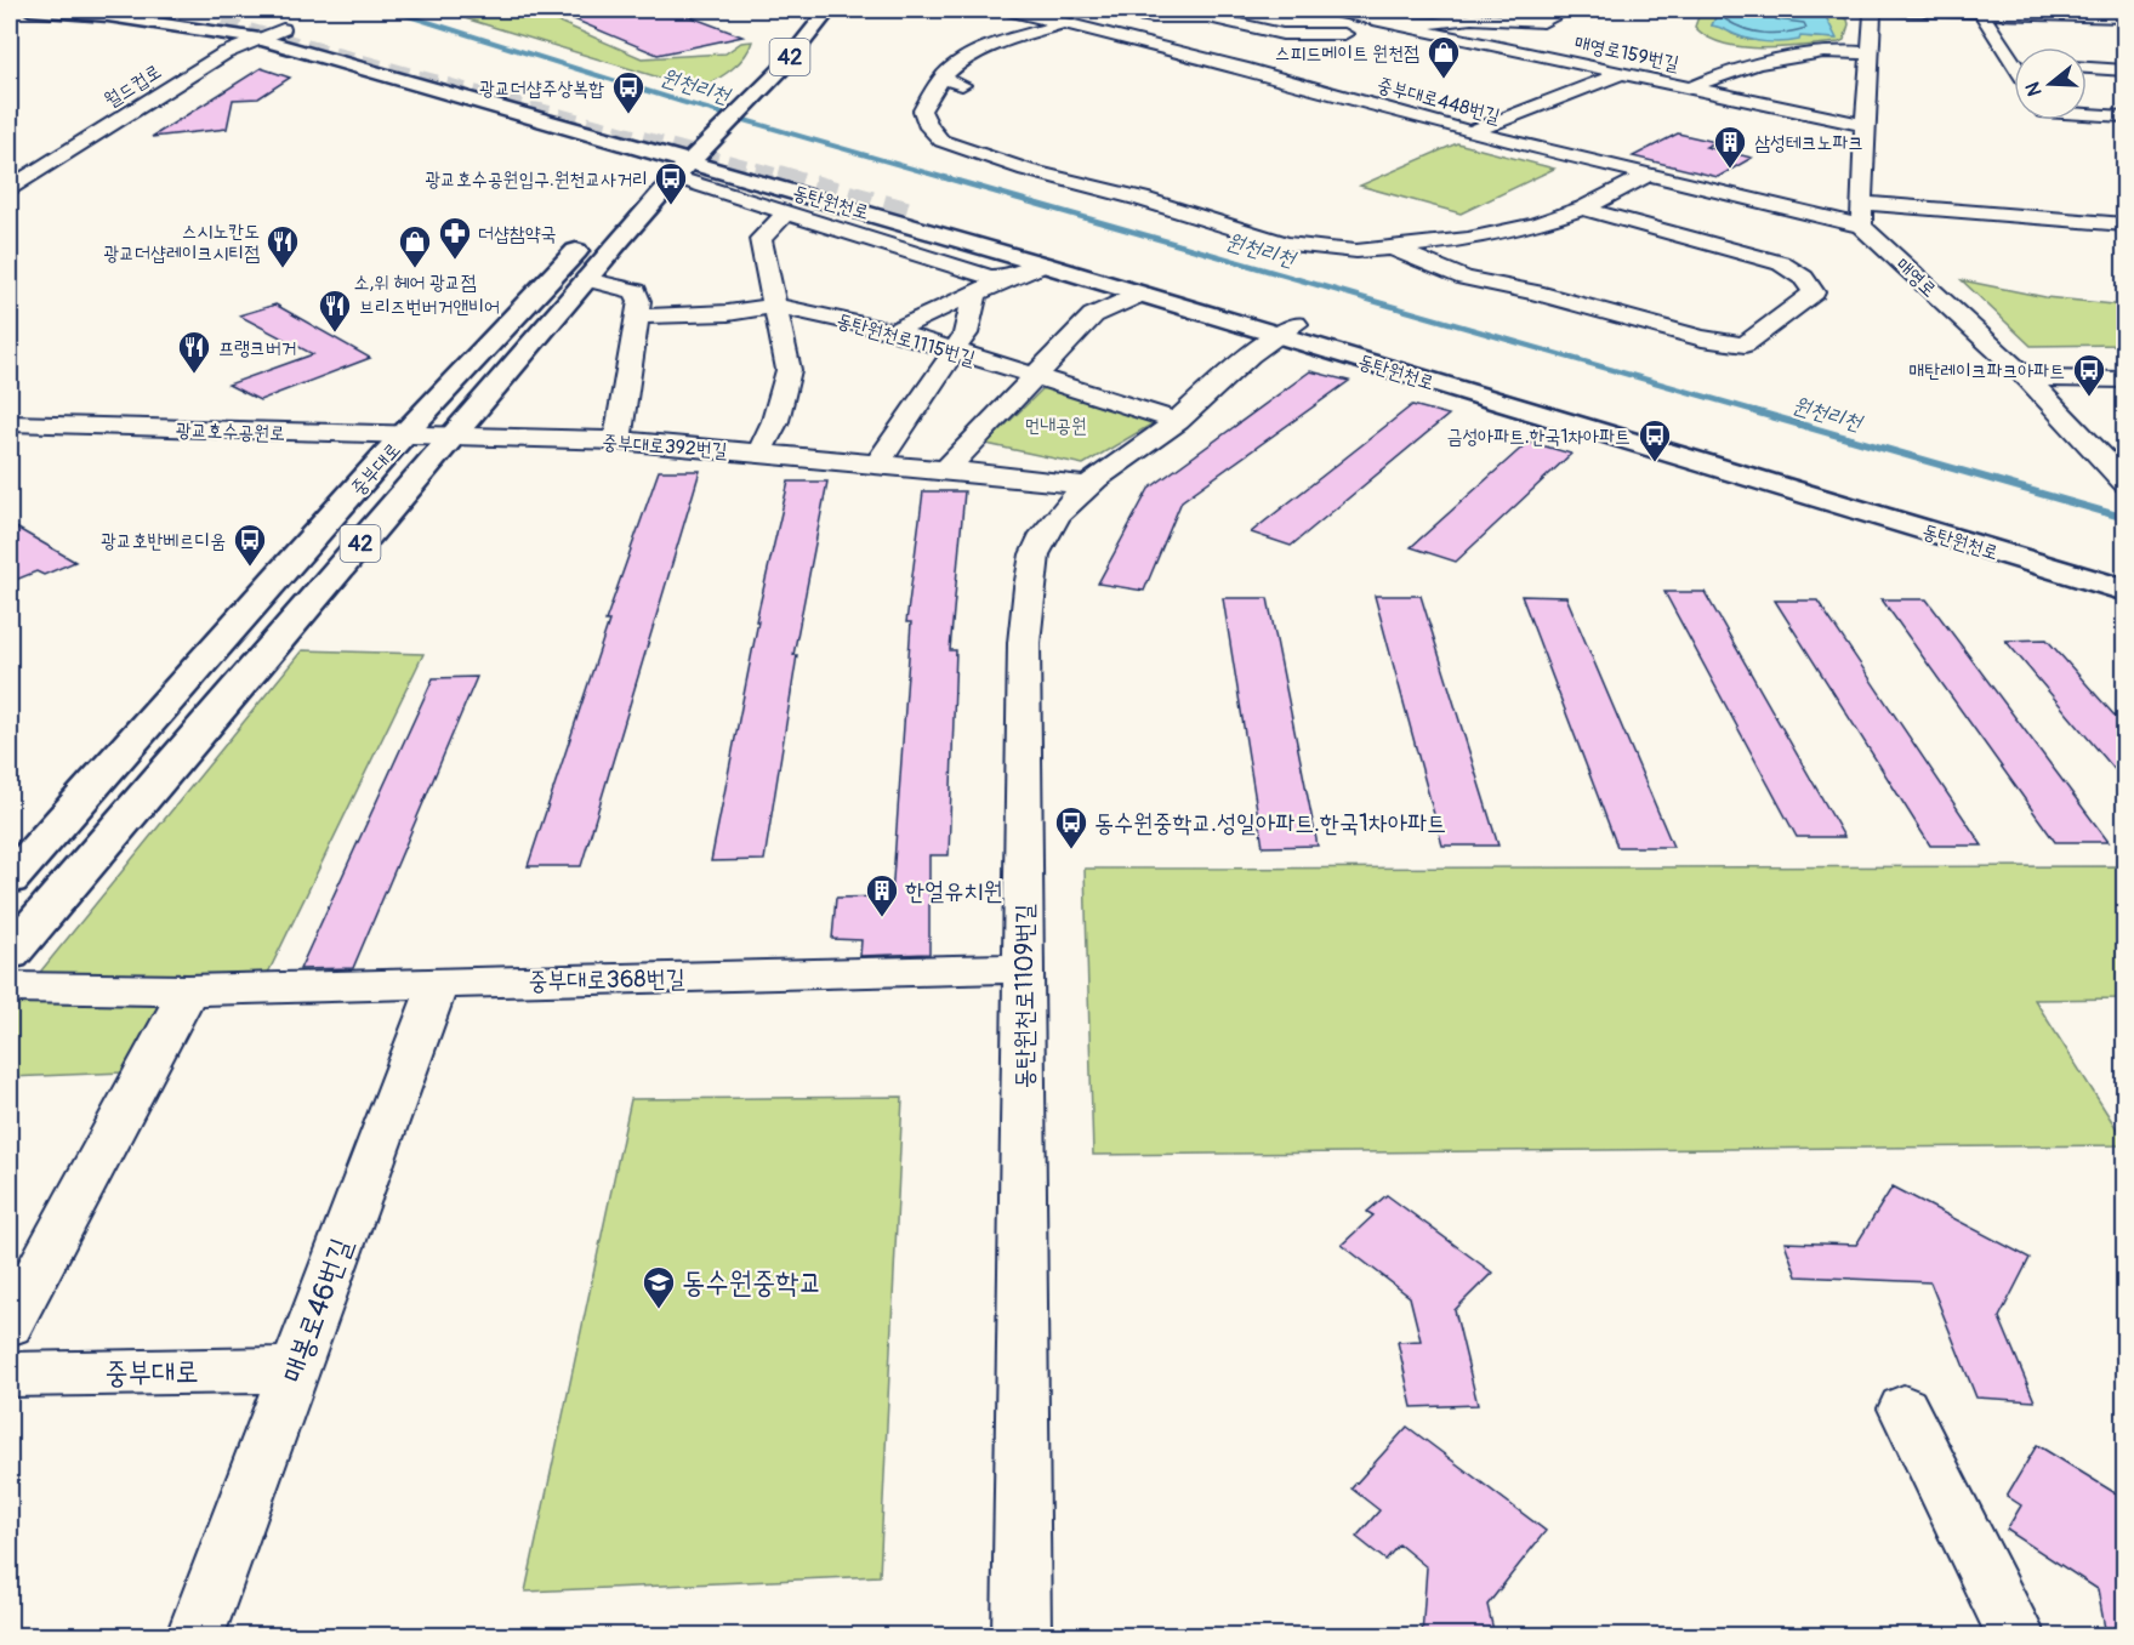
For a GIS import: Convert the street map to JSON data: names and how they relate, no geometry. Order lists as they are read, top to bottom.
{
  "streets": {
    "main road": ["42", "동탄원천로", "중부대로"],
    "street": [
      "매영로159번길",
      "월드컵로",
      "중부대로448번길",
      "매영로",
      "동탄원천로1115번길",
      "광교호수공원로",
      "중부대로392번길",
      "중부대로368번길",
      "동탄원천로1109번길",
      "매봉로46번길"
    ]
  },
  "crossings": [
    ["42", "동탄원천로"],
    ["42", "중부대로"],
    ["중부대로448번길", "매영로"],
    ["동탄원천로", "중부대로"],
    ["동탄원천로", "동탄원천로1109번길"],
    ["광교호수공원로", "중부대로392번길"],
    ["광교호수공원로", "중부대로"],
    ["중부대로392번길", "중부대로"],
    ["중부대로392번길", "동탄원천로1109번길"],
    ["중부대로", "매봉로46번길"],
    ["중부대로368번길", "동탄원천로1109번길"],
    ["중부대로368번길", "매봉로46번길"]
  ],
  "water": ["원천리천"],
  "parks": ["먼내공원"],
  "places": {
    "shop": ["스피드메이트 원천점", "소,위 헤어 광교점"],
    "bus stop": [
      "광교더샵주상복합",
      "광교호수공원입구.원천교사거리",
      "매탄레이크파크아파트",
      "금성아파트.한국1차아파트",
      "광교호반베르디움",
      "동수원중학교.성일아파트.한국1차아파트"
    ],
    "building": ["삼성테크노파크", "한얼유치원"],
    "pharmacy": ["더샵참약국"],
    "restaurant": ["스시노칸도 광교더샵레이크시티점", "브리즈번버거앤비어", "프랭크버거"],
    "school or university": ["동수원중학교"]
  },
  "north": "left"
}
